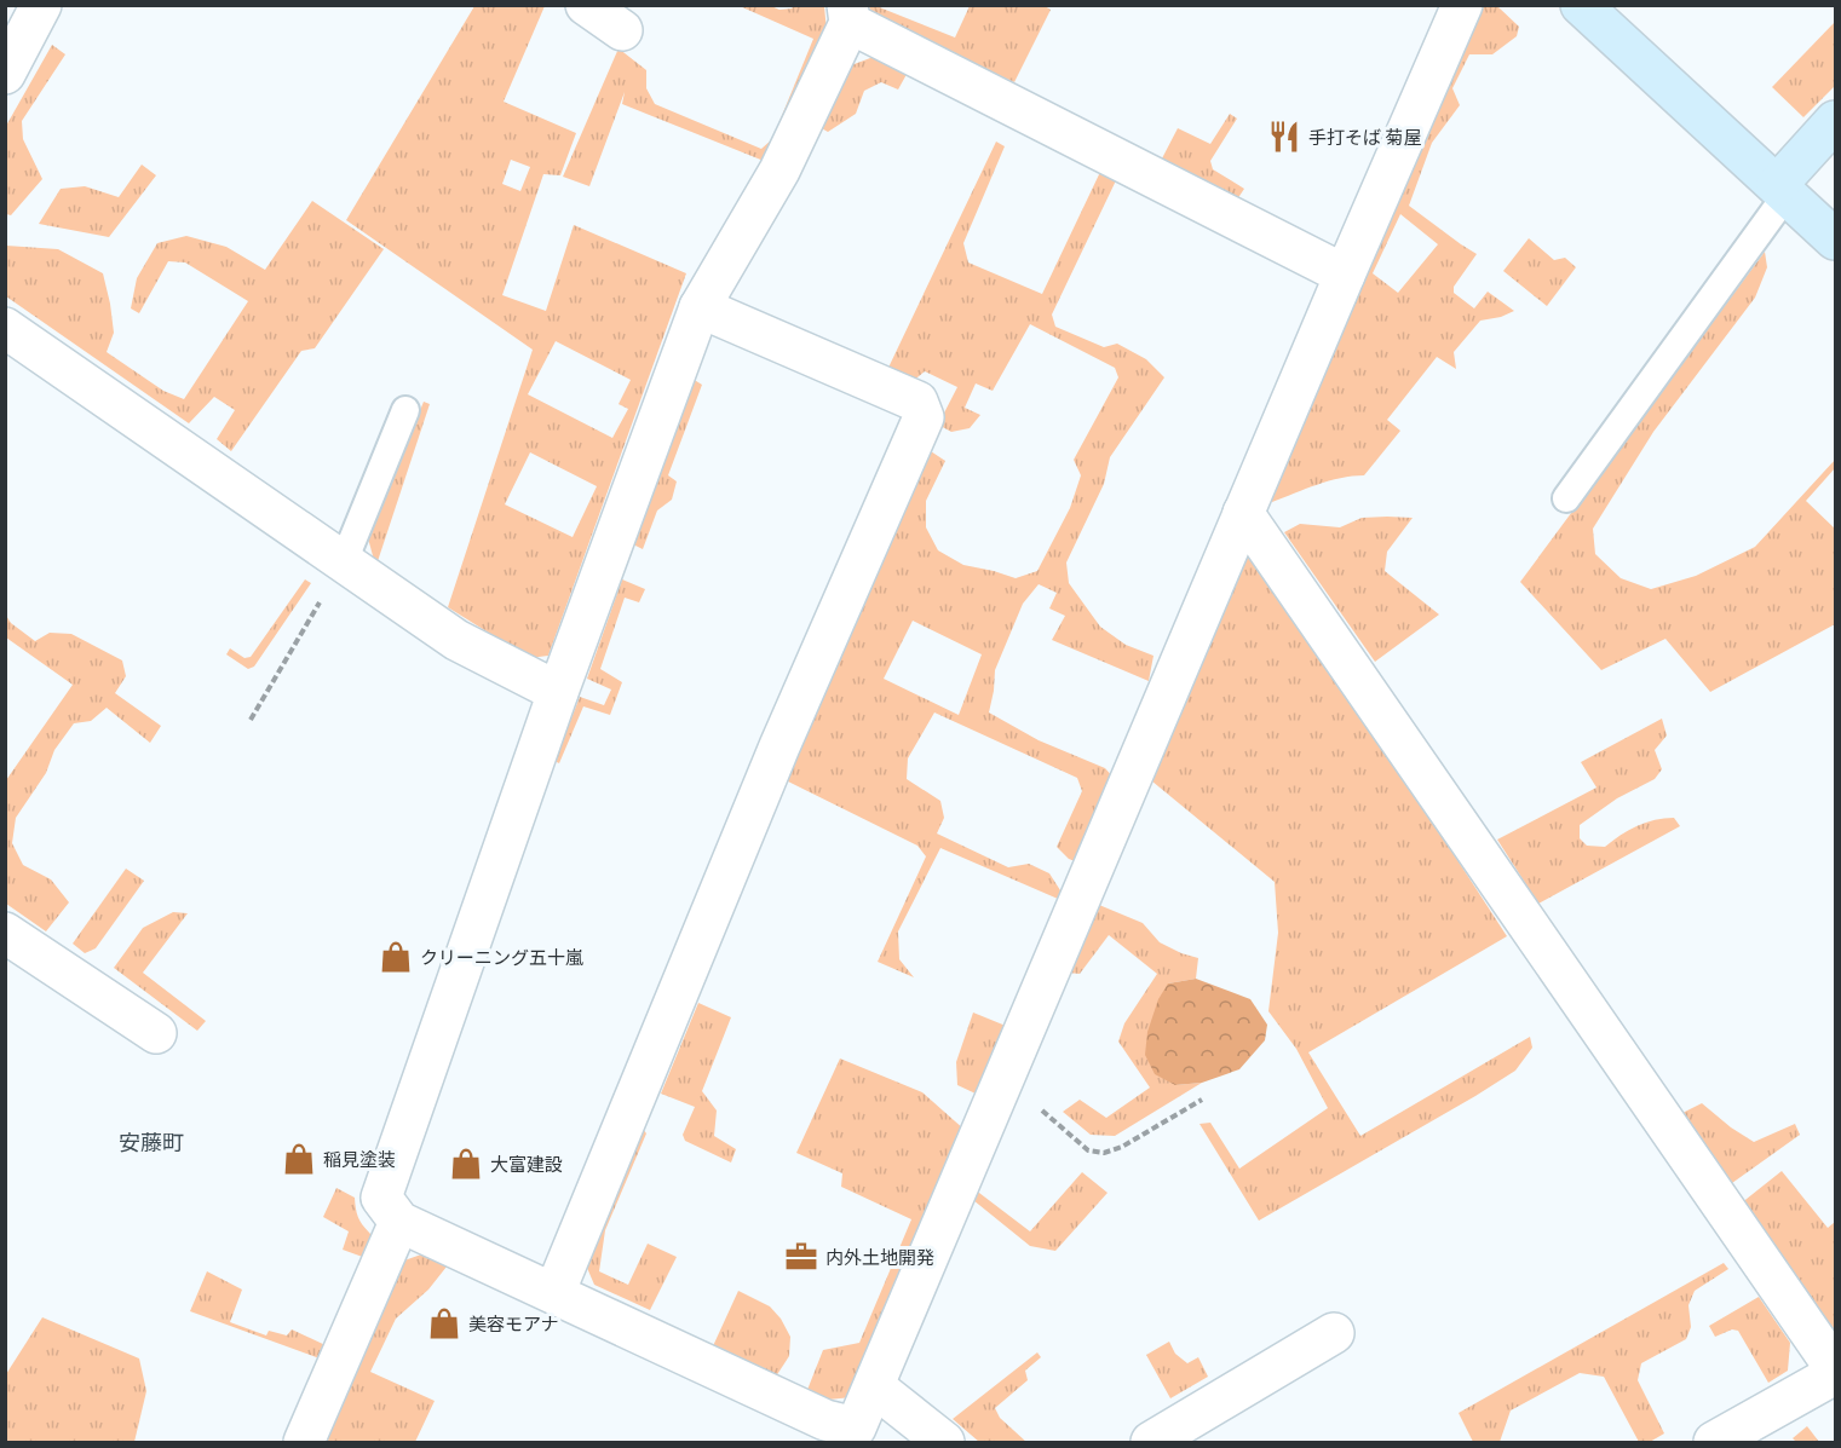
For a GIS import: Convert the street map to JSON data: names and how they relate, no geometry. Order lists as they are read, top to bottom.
{
  "districts": ["安藤町"],
  "places": {
    "restaurant": ["手打そば 菊屋"],
    "shop": [
      "クリーニング五十嵐",
      "稲見塗装",
      "大富建設",
      "美容モアナ"
    ],
    "office": ["内外土地開発"]
  }
}
